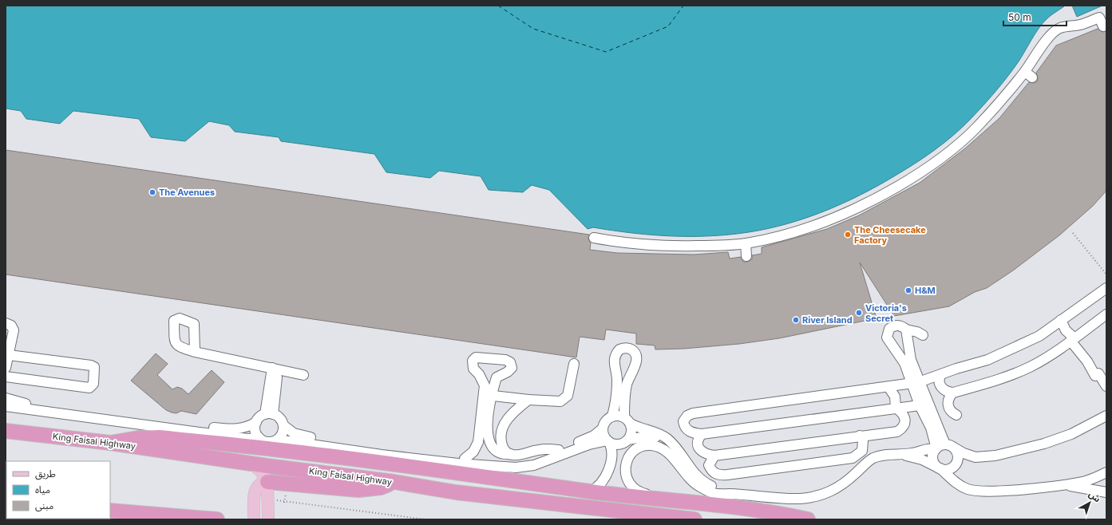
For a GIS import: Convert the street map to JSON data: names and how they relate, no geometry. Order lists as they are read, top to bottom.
{
  "streets": {
    "highway": ["King Faisal Highway"]
  },
  "places": [
    "The Avenues",
    "The Cheesecake Factory",
    "H&M",
    "Victoria's Secret",
    "River Island"
  ],
  "legend": ["طريق", "مياه", "مبنى"],
  "scale_bar": "50 m",
  "north": "top right"
}
